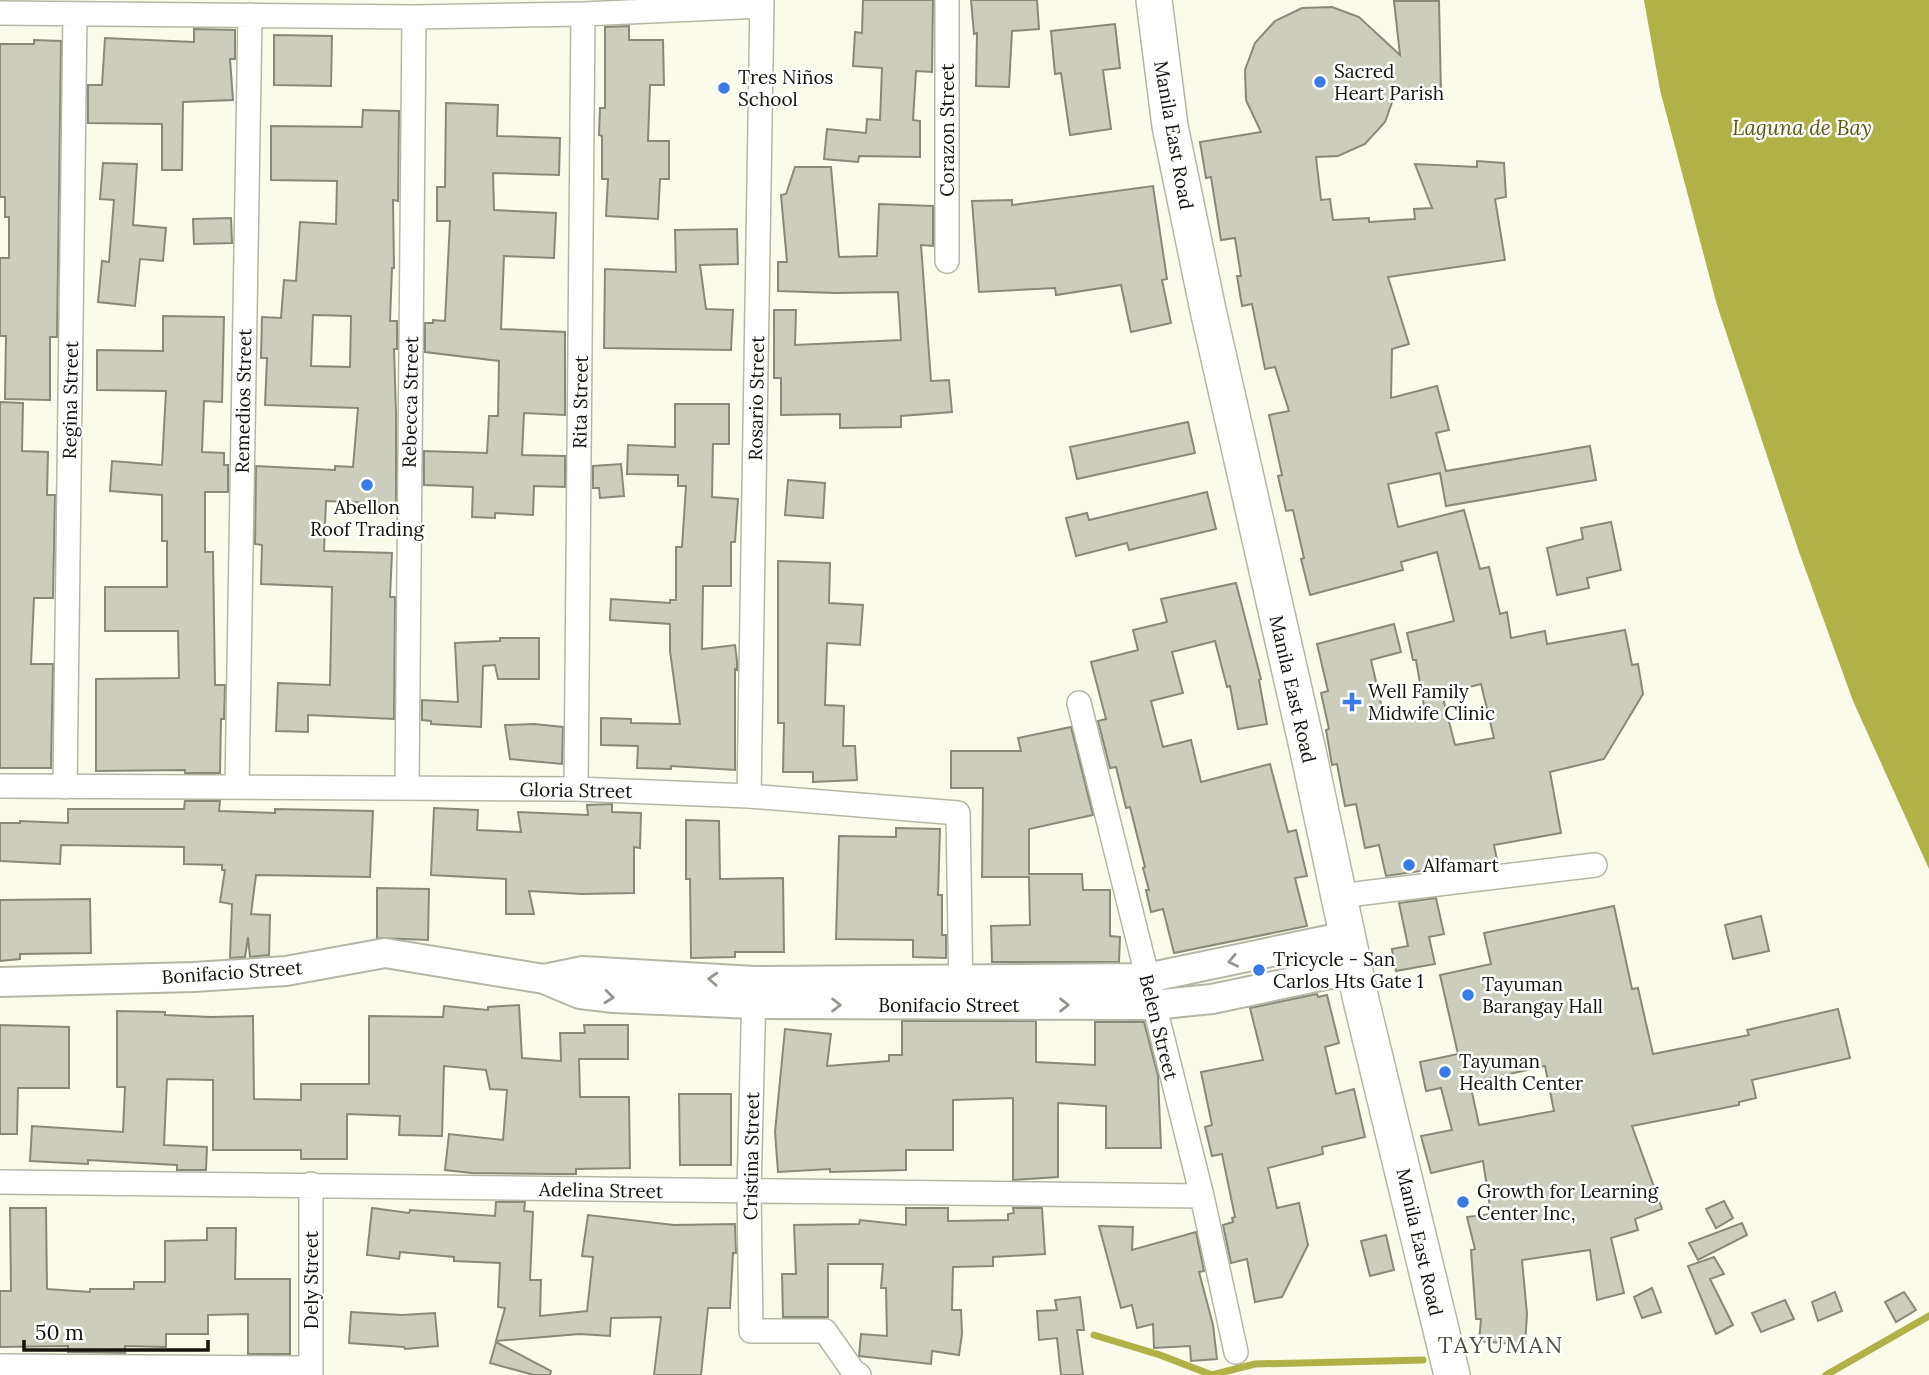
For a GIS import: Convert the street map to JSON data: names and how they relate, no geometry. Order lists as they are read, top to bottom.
{
  "streets": {
    "main road": ["Manila East Road"],
    "street": [
      "Corazon Street",
      "Rosario Street",
      "Regina Street",
      "Remedios Street",
      "Rebecca Street",
      "Rita Street",
      "Gloria Street",
      "Bonifacio Street",
      "Belen Street",
      "Cristina Street",
      "Adelina Street",
      "Dely Street"
    ]
  },
  "crossings": [
    ["Manila East Road", "Bonifacio Street"],
    ["Rosario Street", "Gloria Street"],
    ["Regina Street", "Gloria Street"],
    ["Remedios Street", "Gloria Street"],
    ["Rebecca Street", "Gloria Street"],
    ["Rita Street", "Gloria Street"],
    ["Gloria Street", "Bonifacio Street"],
    ["Bonifacio Street", "Belen Street"],
    ["Bonifacio Street", "Cristina Street"],
    ["Belen Street", "Adelina Street"],
    ["Cristina Street", "Adelina Street"],
    ["Adelina Street", "Dely Street"]
  ],
  "districts": ["TAYUMAN"],
  "water": ["Laguna de Bay"],
  "places": {
    "other": [
      "Sacred Heart Parish",
      "Tres Niños School",
      "Abellon Roof Trading",
      "Alfamart",
      "Tricycle - San Carlos Hts Gate 1",
      "Tayuman Barangay Hall",
      "Tayuman Health Center",
      "Growth for Learning Center Inc,"
    ],
    "health": ["Well Family Midwife Clinic"]
  },
  "scale_bar": "50 m"
}
